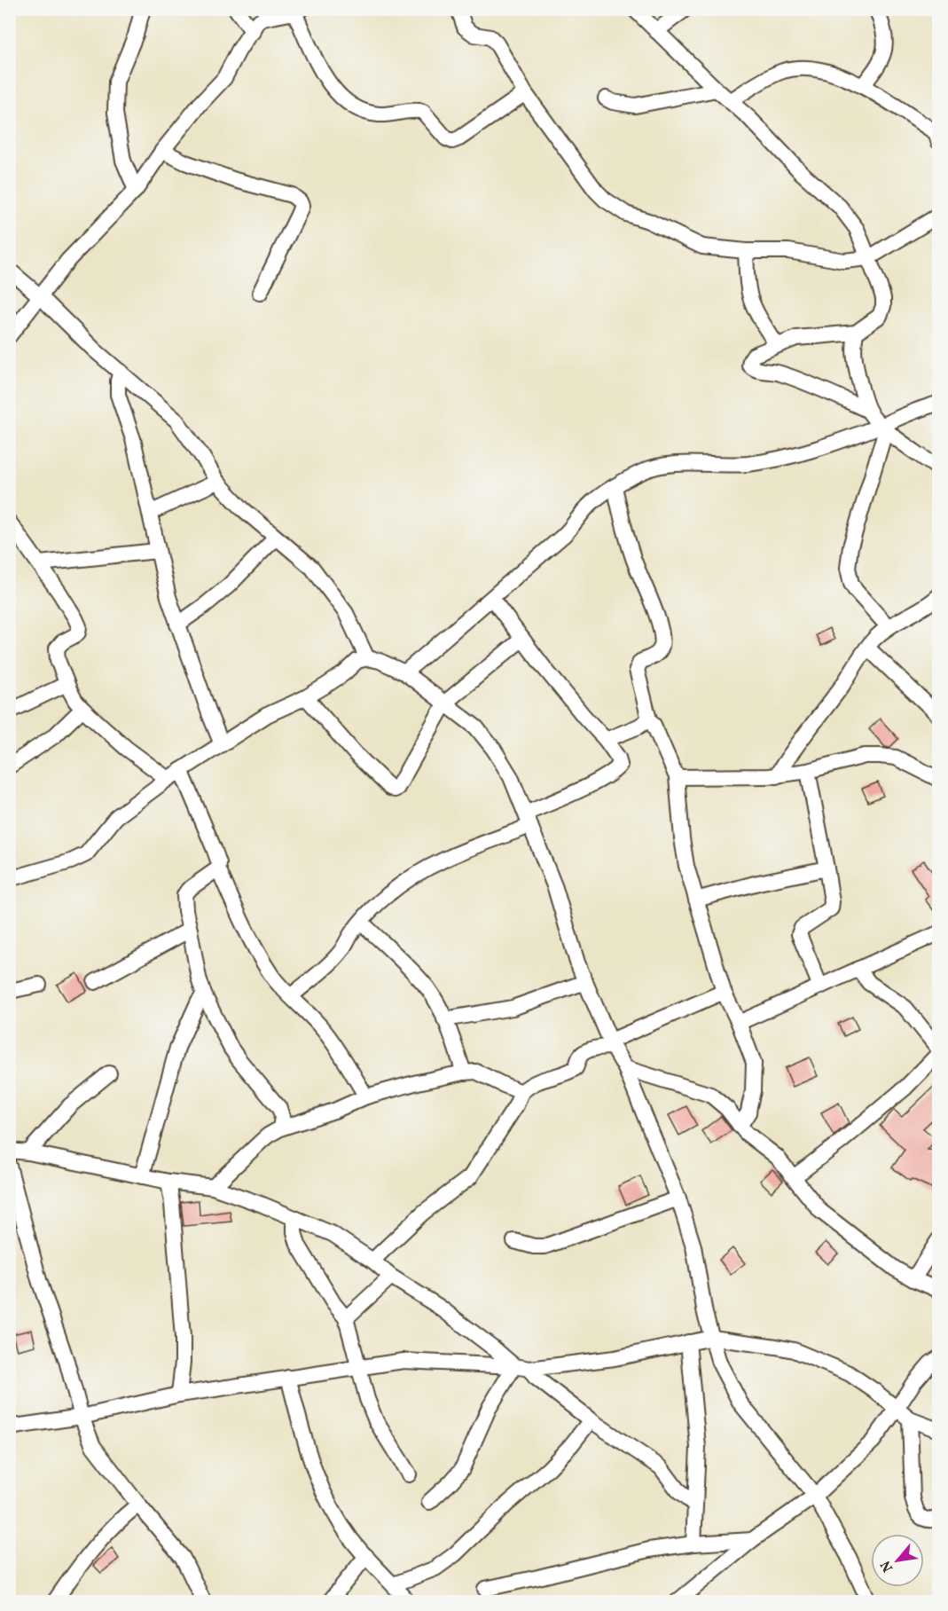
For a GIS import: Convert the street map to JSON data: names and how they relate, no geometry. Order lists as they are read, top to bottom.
{
  "north": "bottom left"
}
